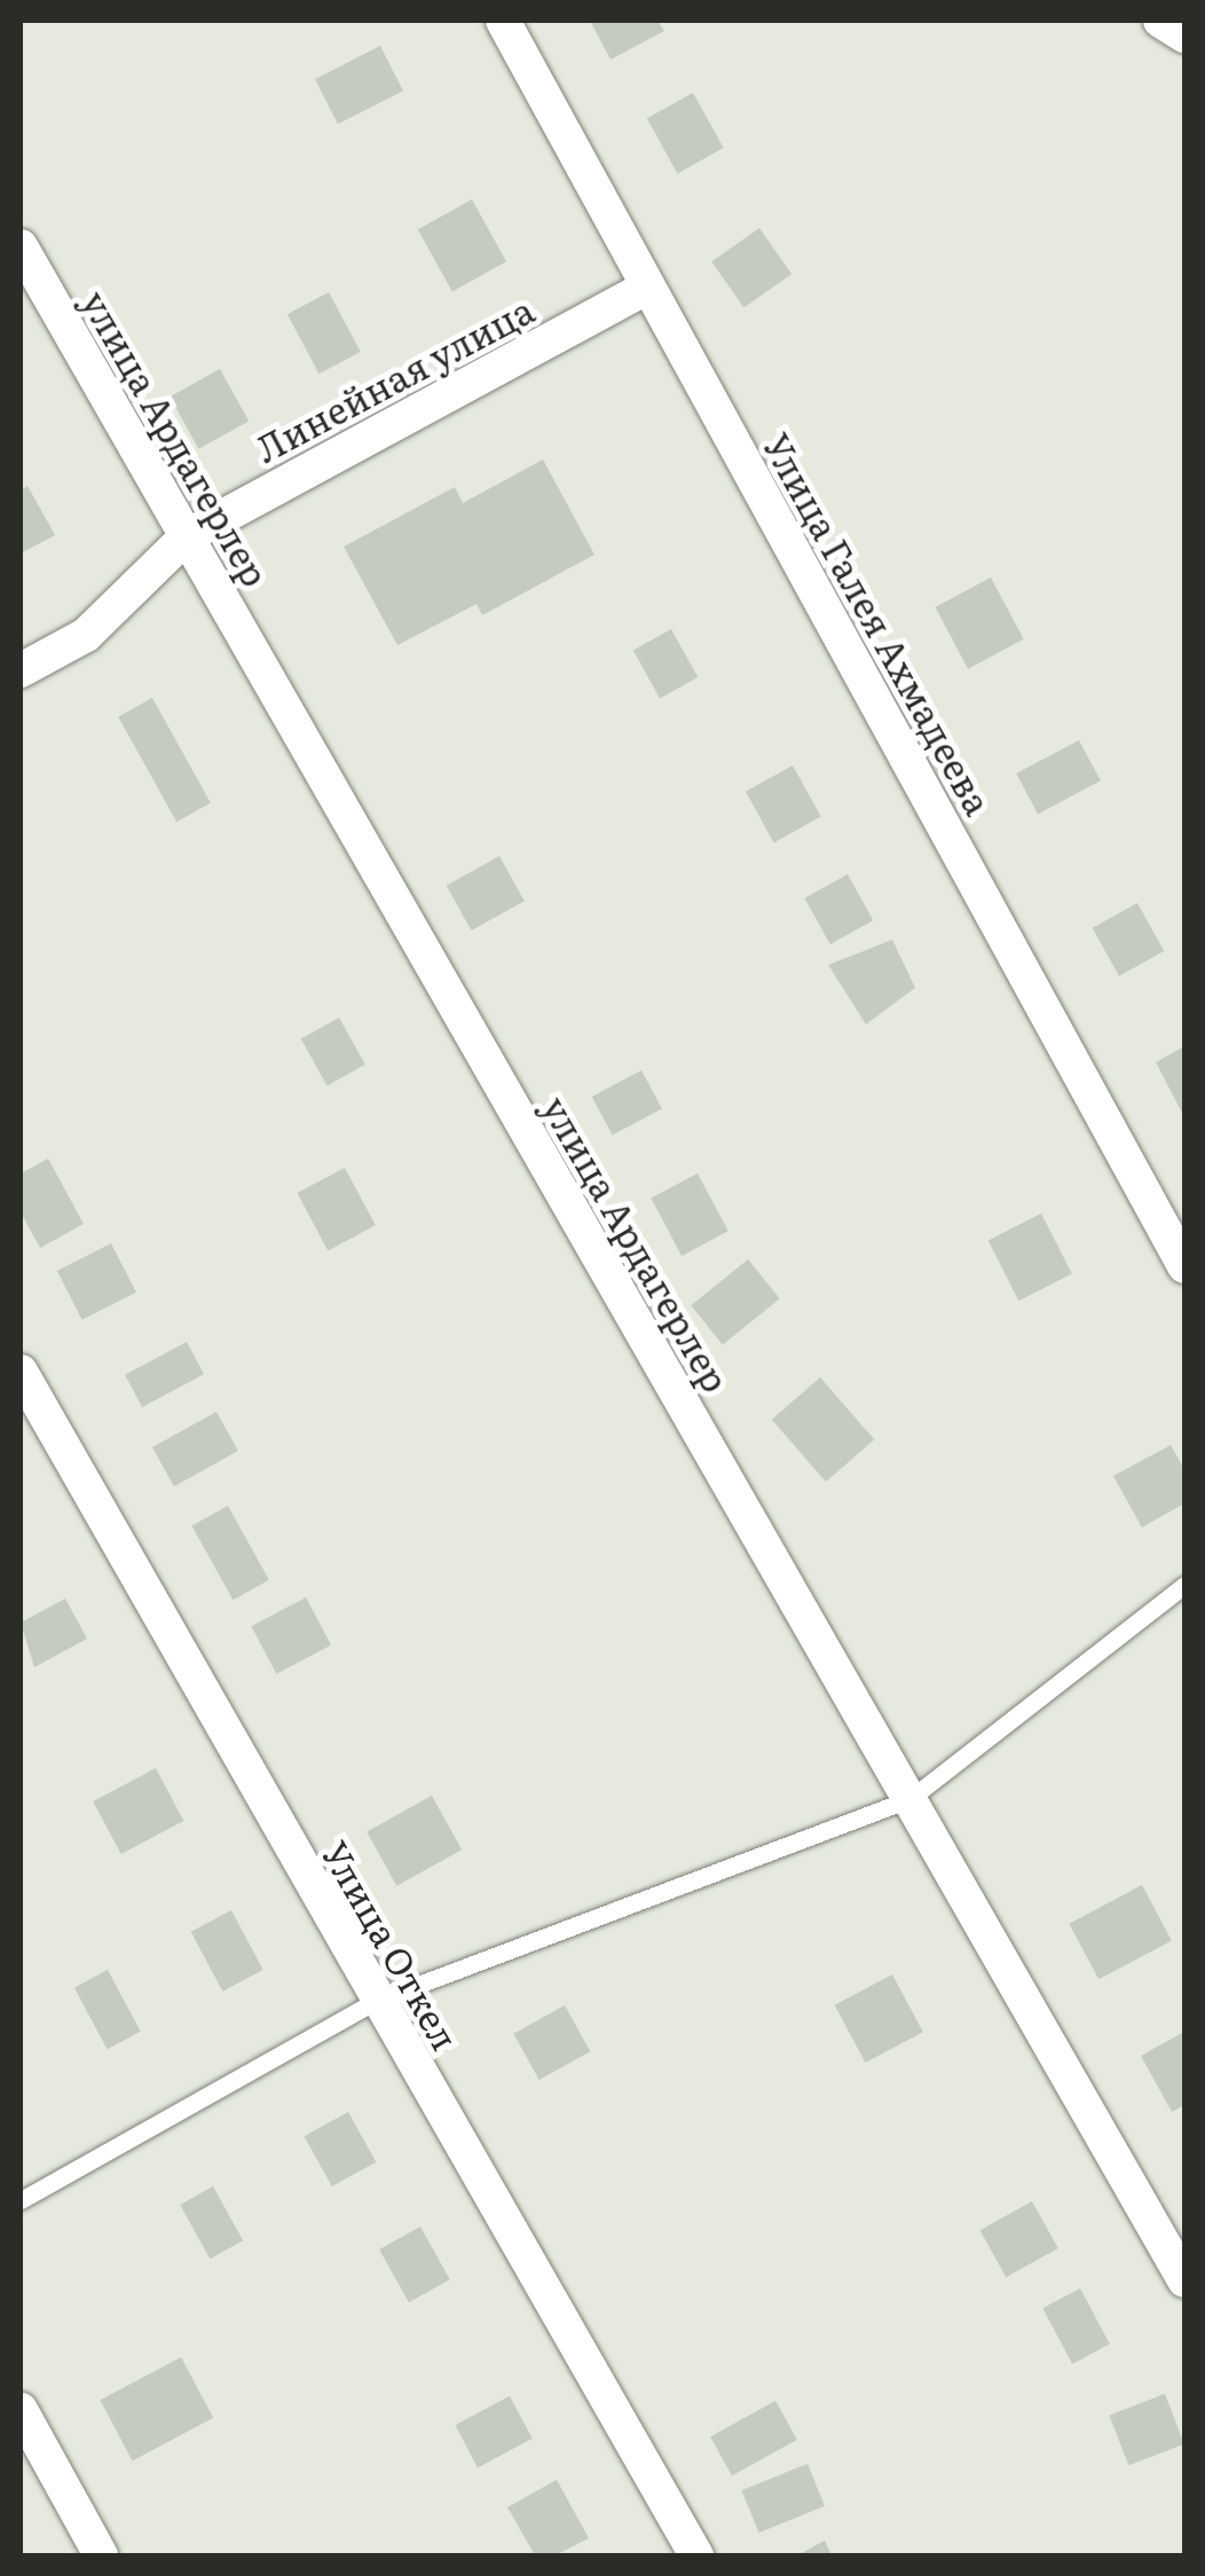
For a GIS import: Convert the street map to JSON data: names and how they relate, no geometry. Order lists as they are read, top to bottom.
{
  "streets": {
    "street": [
      "Линейная улица",
      "улица Ардагерлер",
      "Улица Галея Ахмадеева",
      "Улица Откел"
    ]
  },
  "crossings": [
    ["Линейная улица", "улица Ардагерлер"],
    ["Линейная улица", "Улица Галея Ахмадеева"]
  ]
}
